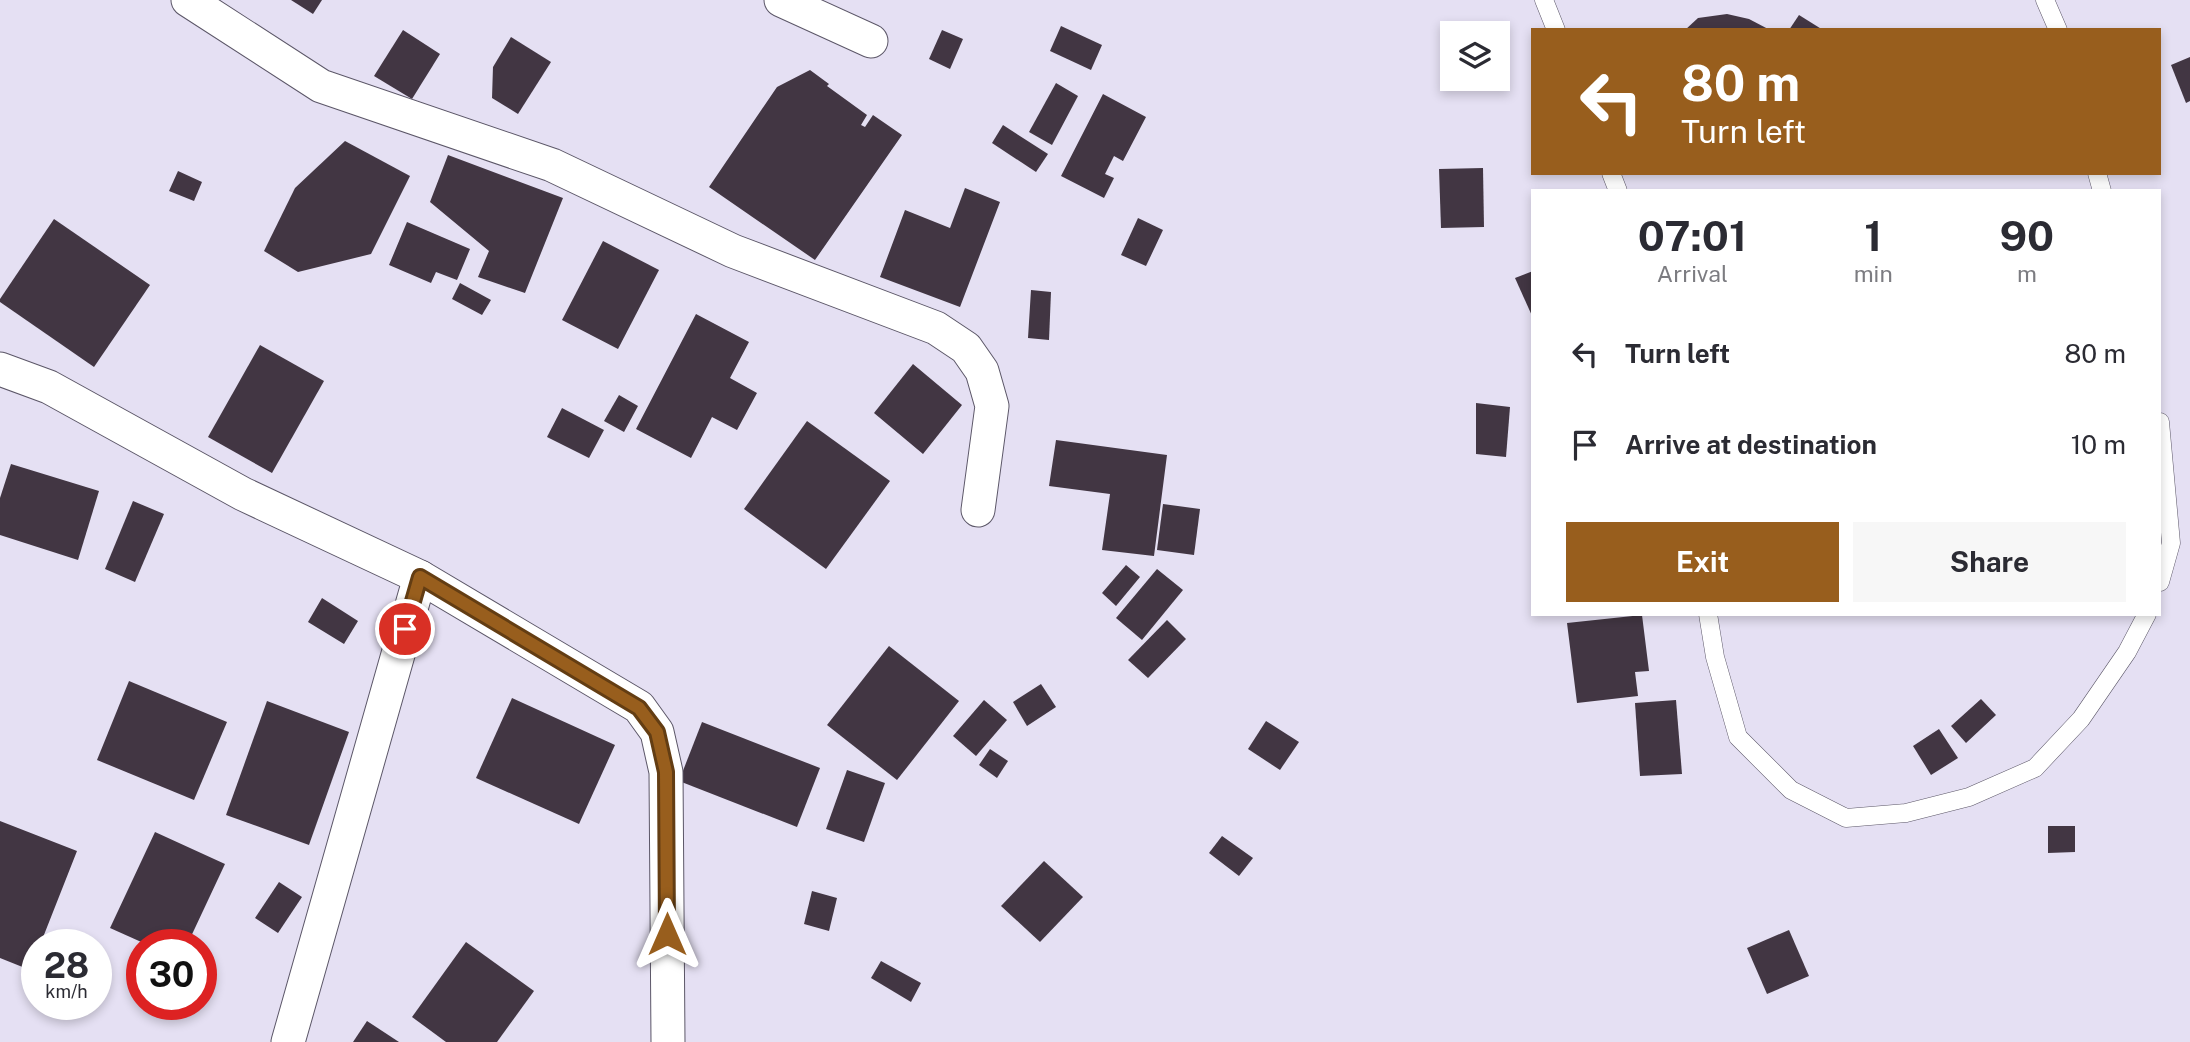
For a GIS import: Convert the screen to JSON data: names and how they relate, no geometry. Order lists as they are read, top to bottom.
{
  "page": {
    "turn": ["80 m", "Turn left"],
    "eta": [
      "07:01",
      "Arrival",
      "1",
      "min",
      "90",
      "m"
    ],
    "list": [
      {
        "name": "Turn left",
        "value": "80 m"
      },
      {
        "name": "Arrive at destination",
        "value": "10 m"
      }
    ],
    "buttons": ["Exit", "Share"],
    "speed": "28 km/h",
    "limit": "30"
  }
}
